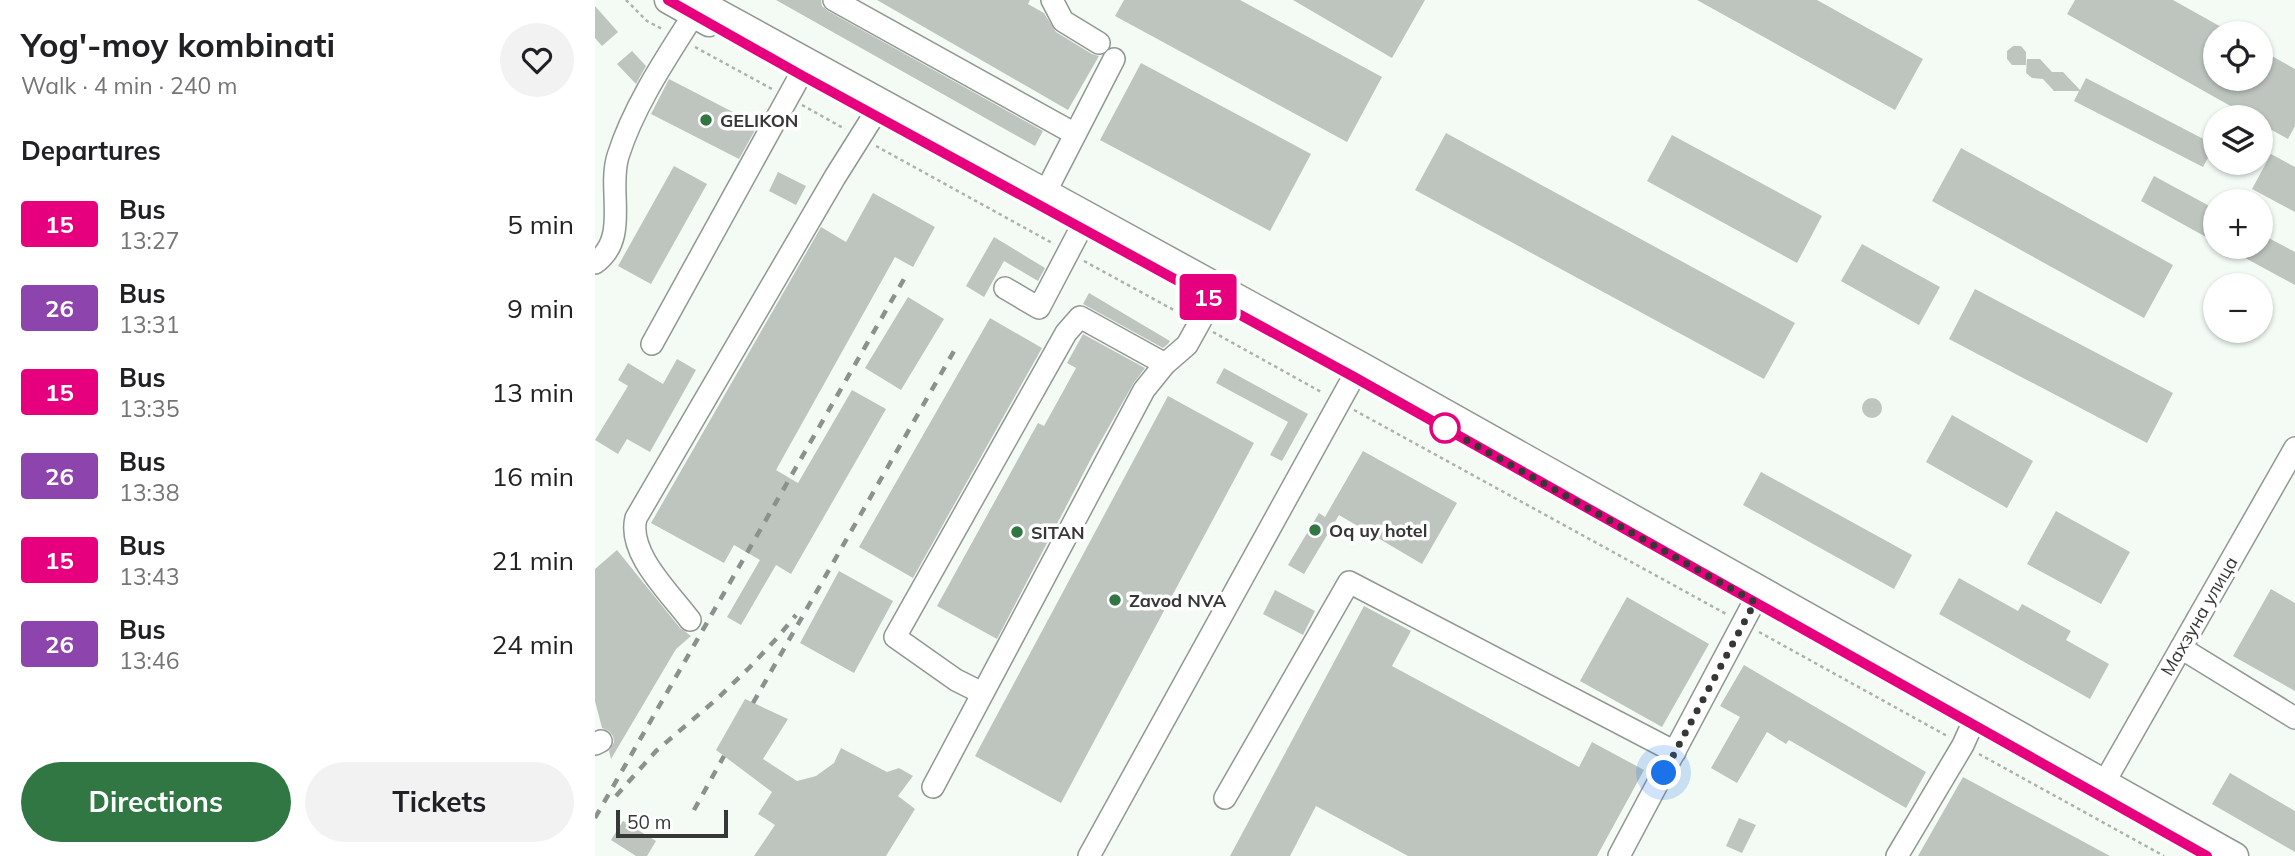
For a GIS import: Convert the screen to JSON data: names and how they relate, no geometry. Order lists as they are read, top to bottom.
{
  "streets": {
    "street": ["Махзуна улица"]
  },
  "places": [
    "GELIKON",
    "Oq uy hotel",
    "SITAN",
    "Zavod NVA"
  ],
  "lines": ["bus line 15"],
  "scale_bar": "50 m",
  "page": {
    "heading": [
      ["Yog'-moy kombinati", "Walk · 4 min · 240 m"],
      "Departures"
    ],
    "on_map": "15",
    "map_buttons": ["+", "−"],
    "list": [
      {
        "mark": "15",
        "name": "Bus",
        "note": "13:27",
        "value": "5 min"
      },
      {
        "mark": "26",
        "name": "Bus",
        "note": "13:31",
        "value": "9 min"
      },
      {
        "mark": "15",
        "name": "Bus",
        "note": "13:35",
        "value": "13 min"
      },
      {
        "mark": "26",
        "name": "Bus",
        "note": "13:38",
        "value": "16 min"
      },
      {
        "mark": "15",
        "name": "Bus",
        "note": "13:43",
        "value": "21 min"
      },
      {
        "mark": "26",
        "name": "Bus",
        "note": "13:46",
        "value": "24 min"
      }
    ],
    "buttons": ["Directions", "Tickets"],
    "scale": "50 m"
  }
}
